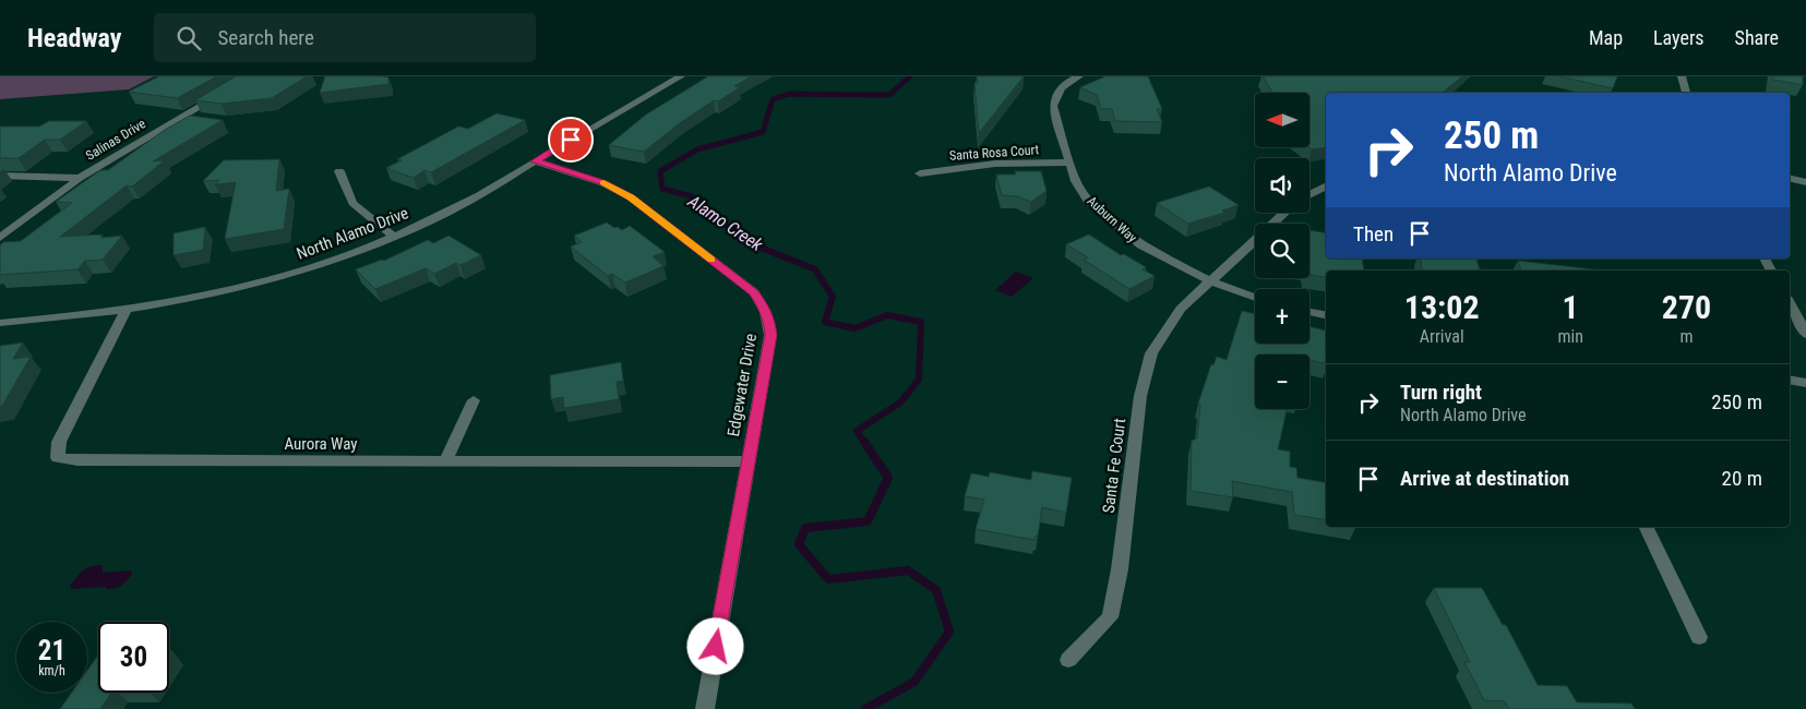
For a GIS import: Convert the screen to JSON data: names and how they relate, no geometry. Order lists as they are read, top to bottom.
{
  "streets": {
    "street": [
      "Salinas Drive",
      "Santa Rosa Court",
      "Auburn Way",
      "North Alamo Drive",
      "Edgewater Drive",
      "Aurora Way",
      "Santa Fe Court"
    ]
  },
  "crossings": [
    ["Santa Rosa Court", "Auburn Way"],
    ["Auburn Way", "Santa Fe Court"],
    ["North Alamo Drive", "Edgewater Drive"],
    ["North Alamo Drive", "Aurora Way"],
    ["Edgewater Drive", "Aurora Way"]
  ],
  "water": ["Alamo Creek"],
  "north": "left",
  "page": {
    "header": "Headway",
    "search": "Search here",
    "nav": ["Map", "Layers", "Share"],
    "map_buttons": ["+", "−"],
    "turn": ["250 m", "North Alamo Drive"],
    "then": "Then",
    "eta": [
      "13:02",
      "Arrival",
      "1",
      "min",
      "270",
      "m"
    ],
    "list": [
      {
        "name": "Turn right",
        "note": "North Alamo Drive",
        "value": "250 m"
      },
      {
        "name": "Arrive at destination",
        "value": "20 m"
      }
    ],
    "speed": "21 km/h",
    "limit": "30"
  }
}
